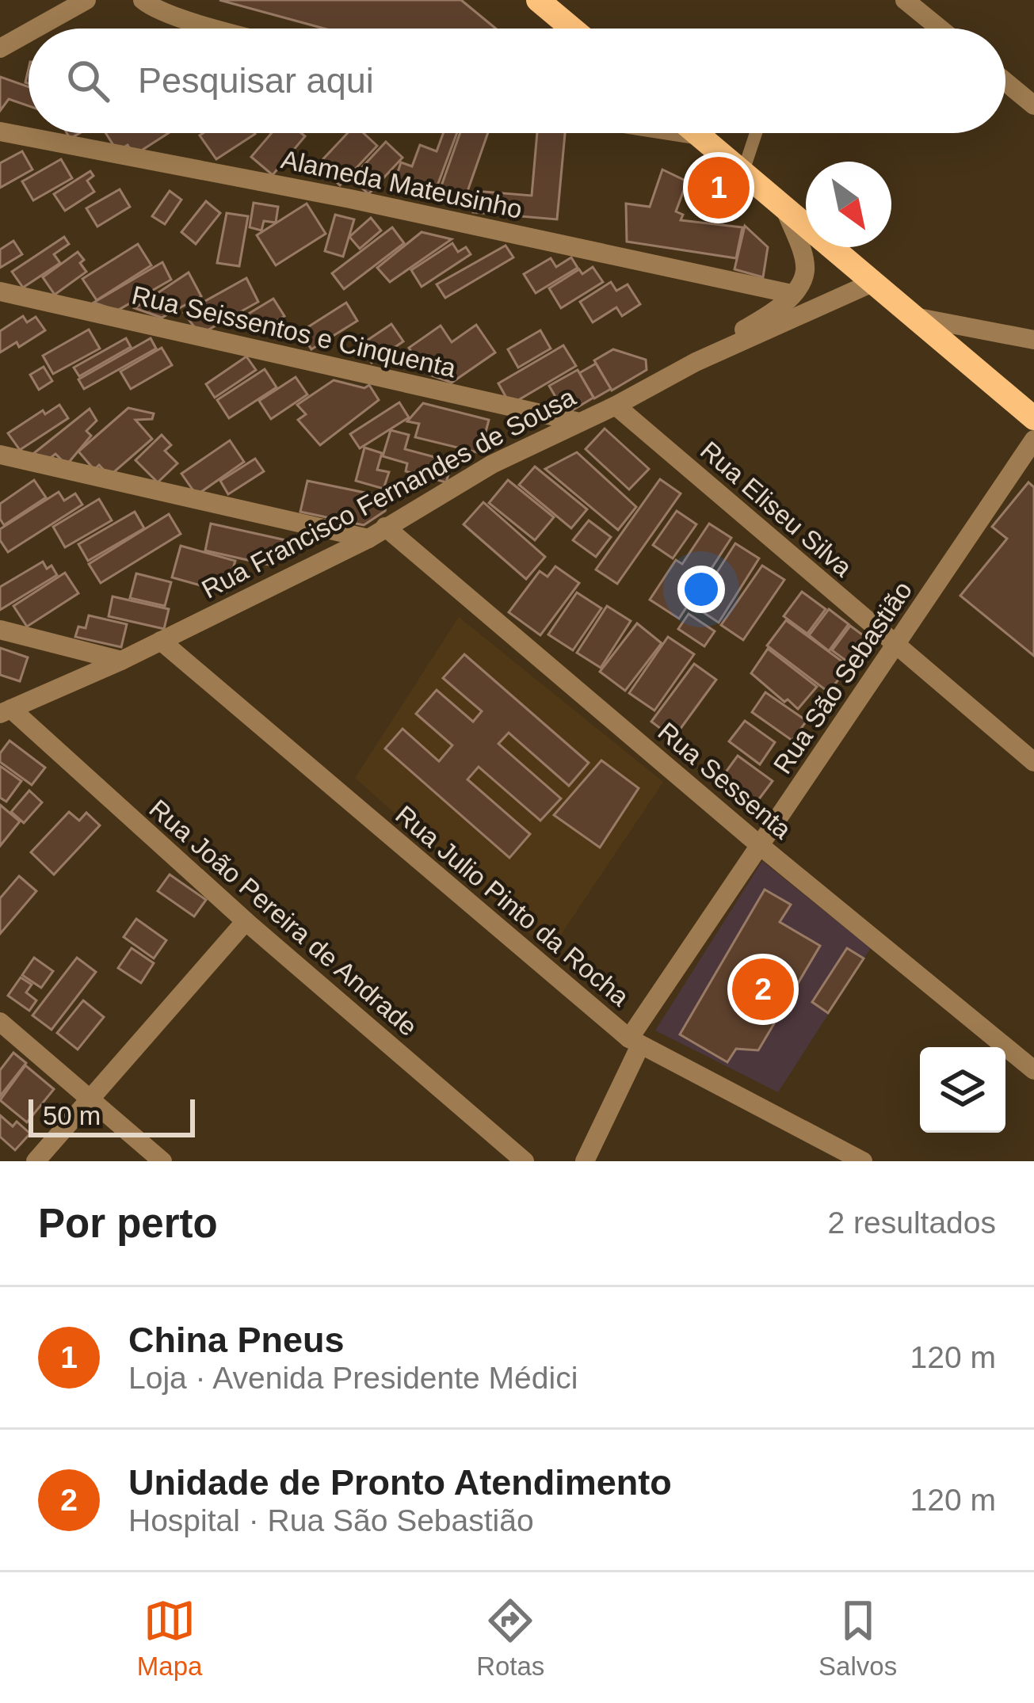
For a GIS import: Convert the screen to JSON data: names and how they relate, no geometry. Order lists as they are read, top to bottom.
{
  "streets": {
    "street": [
      "Alameda Mateusinho",
      "Rua Seissentos e Cinquenta",
      "Rua Francisco Fernandes de Sousa",
      "Rua Eliseu Silva",
      "Rua São Sebastião",
      "Rua Sessenta",
      "Rua Julio Pinto da Rocha",
      "Rua João Pereira de Andrade"
    ]
  },
  "crossings": [
    ["Alameda Mateusinho", "Rua Francisco Fernandes de Sousa"],
    ["Rua Seissentos e Cinquenta", "Rua Francisco Fernandes de Sousa"],
    ["Rua Francisco Fernandes de Sousa", "Rua Eliseu Silva"],
    ["Rua Francisco Fernandes de Sousa", "Rua Sessenta"],
    ["Rua Francisco Fernandes de Sousa", "Rua Julio Pinto da Rocha"],
    ["Rua Francisco Fernandes de Sousa", "Rua João Pereira de Andrade"],
    ["Rua Eliseu Silva", "Rua São Sebastião"],
    ["Rua São Sebastião", "Rua Sessenta"],
    ["Rua São Sebastião", "Rua Julio Pinto da Rocha"]
  ],
  "scale_bar": "50 m",
  "north": "bottom right",
  "page": {
    "search": "Pesquisar aqui",
    "pins": ["1", "2"],
    "scale": "50 m",
    "heading": ["Por perto", "2 resultados"],
    "list": [
      {
        "mark": "1",
        "name": "China Pneus",
        "note": "Loja · Avenida Presidente Médici",
        "value": "120 m"
      },
      {
        "mark": "2",
        "name": "Unidade de Pronto Atendimento",
        "note": "Hospital · Rua São Sebastião",
        "value": "120 m"
      }
    ],
    "nav": ["Mapa", "Rotas", "Salvos"]
  }
}
